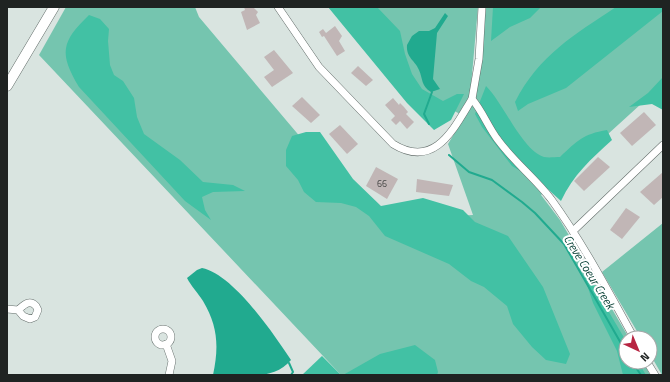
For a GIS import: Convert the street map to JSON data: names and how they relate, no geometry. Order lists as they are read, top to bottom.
{
  "water": ["Creve Coeur Creek"],
  "house_numbers": ["66"],
  "north": "bottom right"
}
